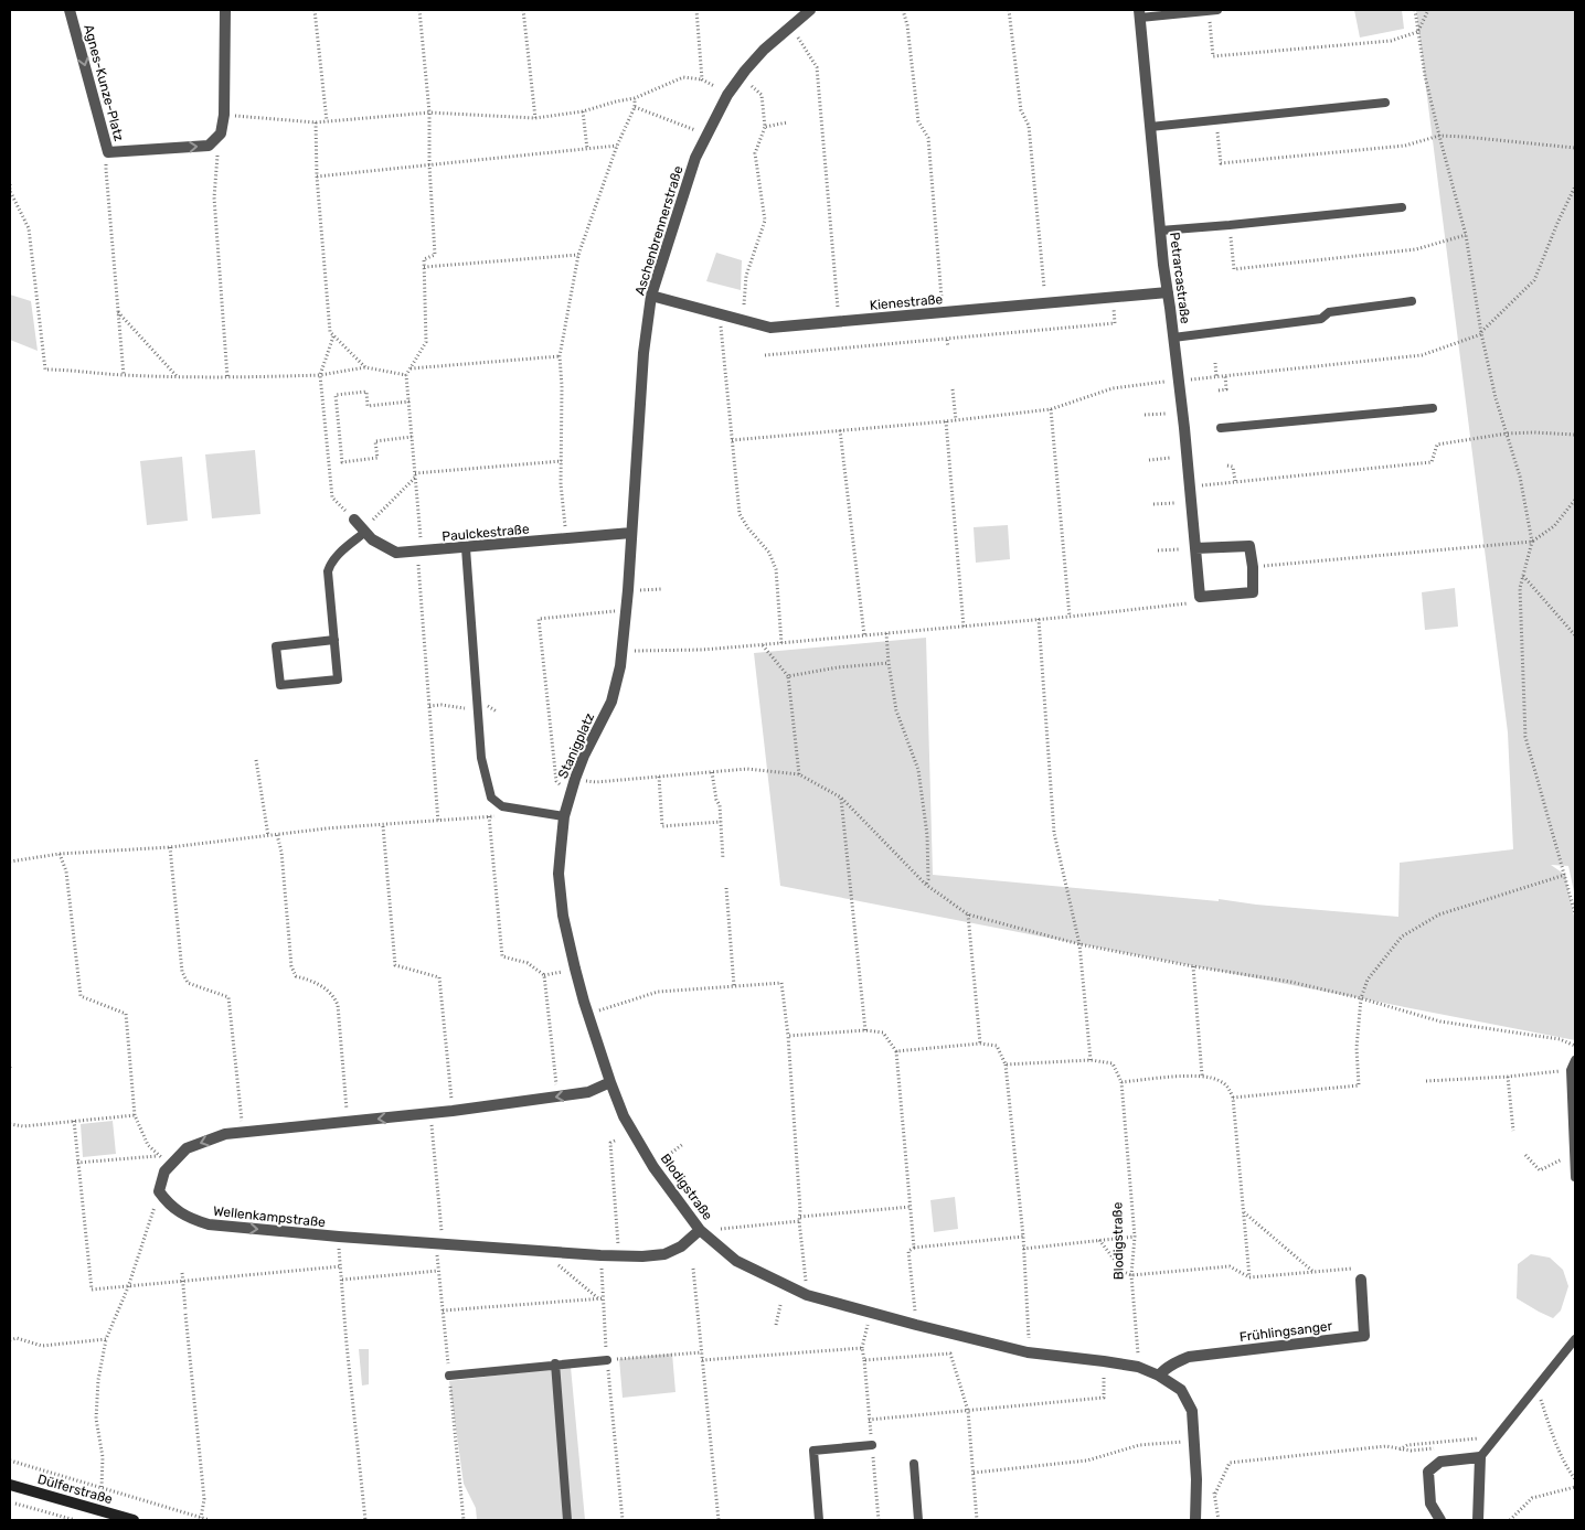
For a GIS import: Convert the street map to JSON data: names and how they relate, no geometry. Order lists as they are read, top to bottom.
{
  "streets": {
    "main road": ["Dülferstraße"],
    "street": [
      "Agnes-Kunze-Platz",
      "Aschenbrennerstraße",
      "Petrarcastraße",
      "Kienestraße",
      "Paulckestraße",
      "Stanigplatz",
      "Blodigstraße",
      "Wellenkampstraße",
      "Frühlingsanger"
    ]
  },
  "crossings": [
    ["Aschenbrennerstraße", "Kienestraße"],
    ["Aschenbrennerstraße", "Paulckestraße"],
    ["Aschenbrennerstraße", "Stanigplatz"],
    ["Petrarcastraße", "Kienestraße"],
    ["Paulckestraße", "Stanigplatz"],
    ["Stanigplatz", "Blodigstraße"],
    ["Blodigstraße", "Wellenkampstraße"],
    ["Blodigstraße", "Frühlingsanger"]
  ]
}
